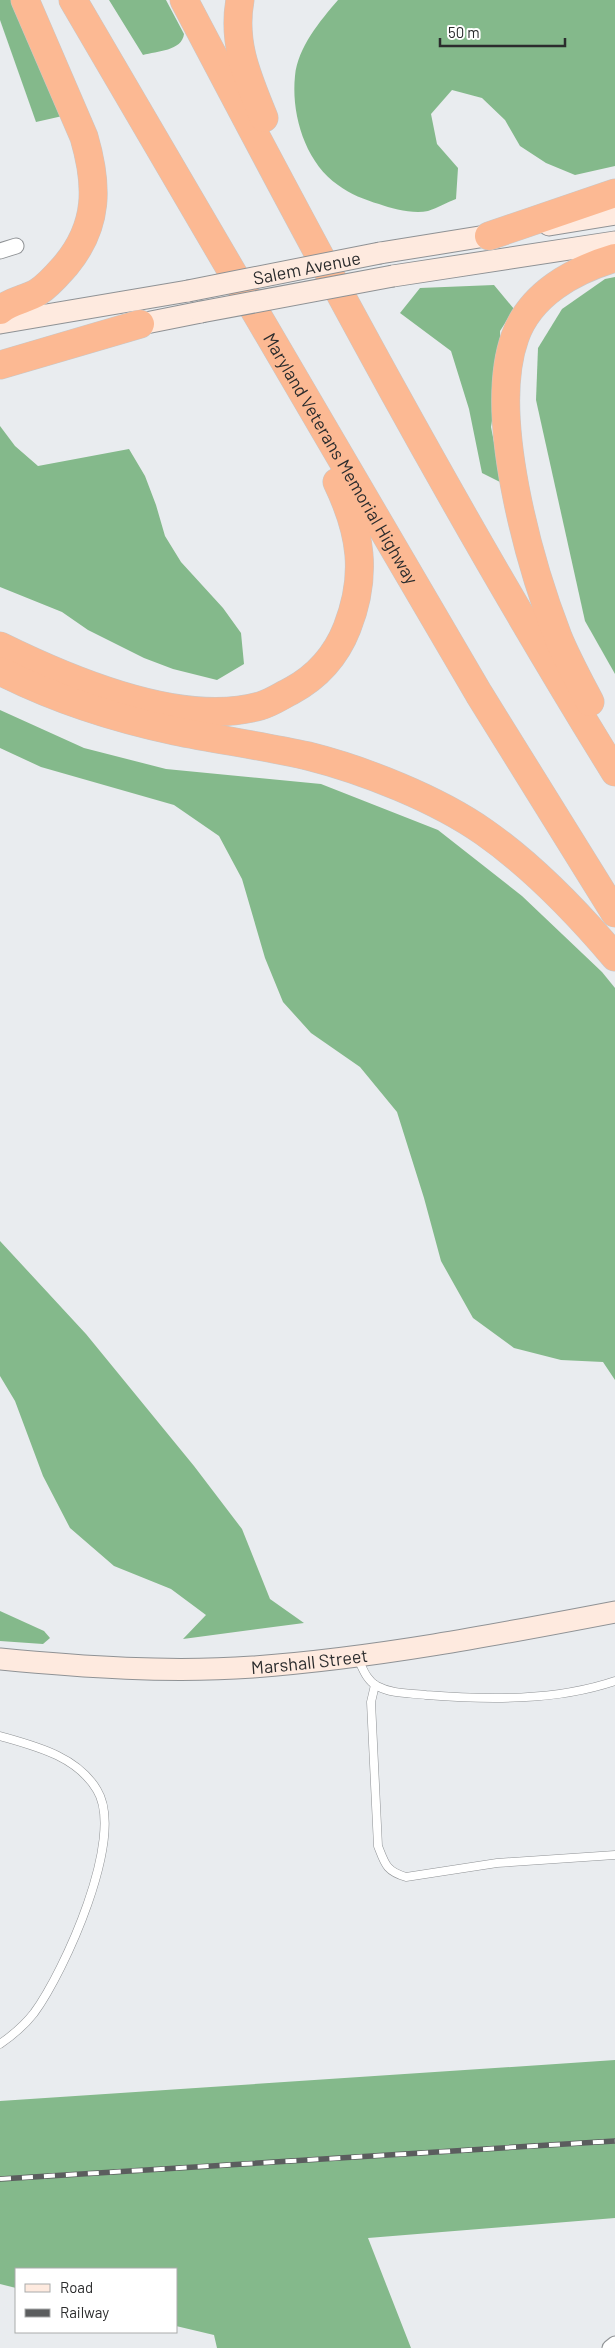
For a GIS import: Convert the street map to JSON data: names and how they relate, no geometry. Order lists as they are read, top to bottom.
{
  "streets": {
    "highway": ["Maryland Veterans Memorial Highway"],
    "main road": ["Salem Avenue", "Marshall Street"]
  },
  "legend": ["Road", "Railway"],
  "scale_bar": "50 m"
}
